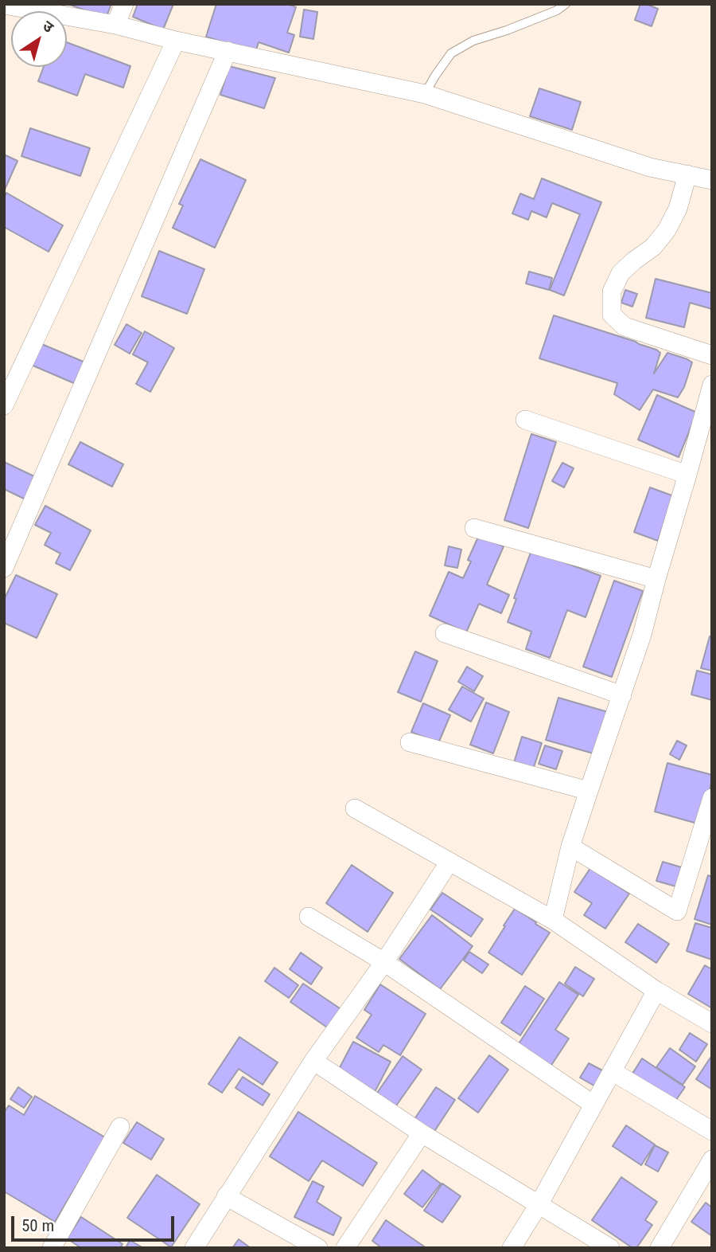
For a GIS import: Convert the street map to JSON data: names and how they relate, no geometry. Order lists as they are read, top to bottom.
{
  "scale_bar": "50 m",
  "north": "top right"
}
